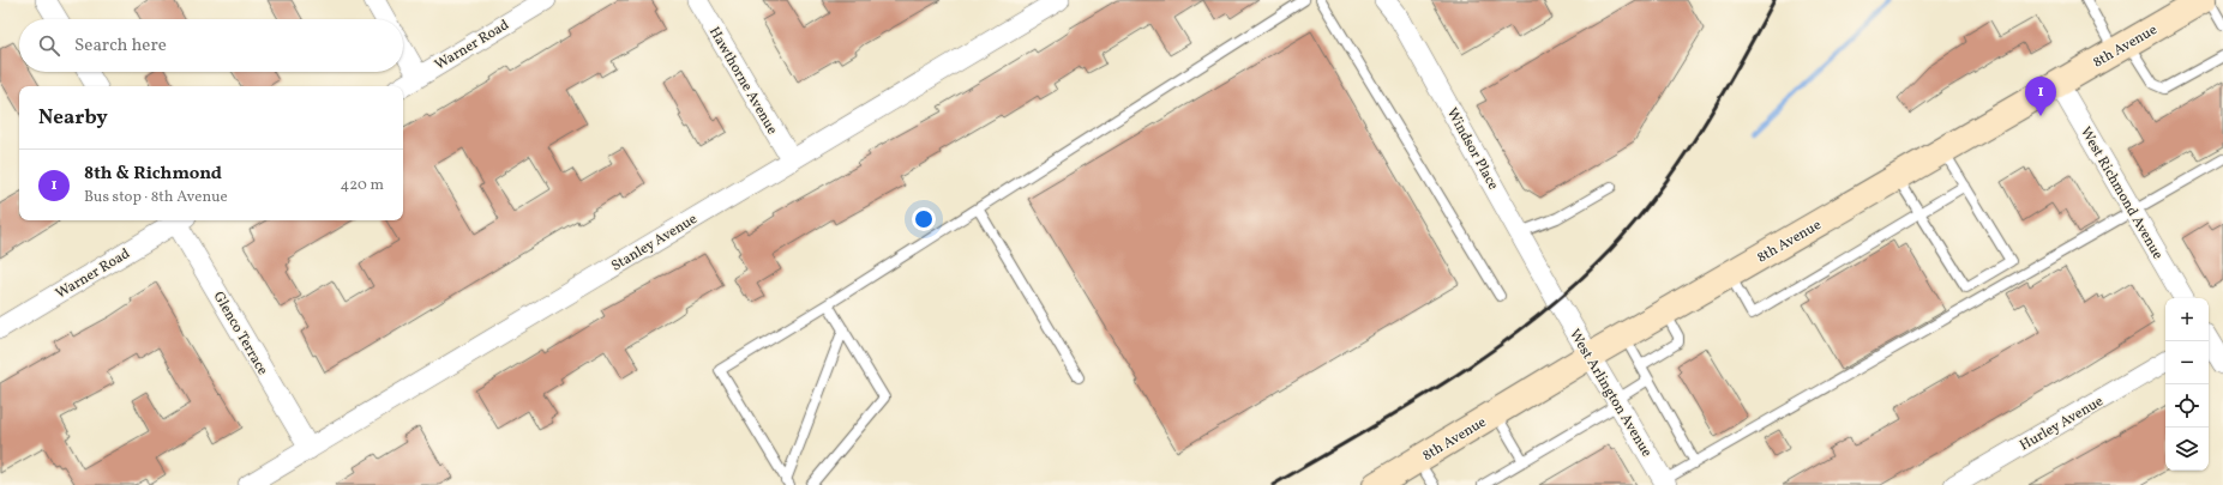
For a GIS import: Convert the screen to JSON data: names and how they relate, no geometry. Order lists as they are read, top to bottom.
{
  "streets": {
    "main road": ["8th Avenue"],
    "street": [
      "Warner Road",
      "Hawthorne Avenue",
      "Windsor Place",
      "West Richmond Avenue",
      "Stanley Avenue",
      "Glenco Terrace",
      "West Arlington Avenue",
      "Hurley Avenue"
    ]
  },
  "crossings": [
    ["8th Avenue", "West Richmond Avenue"],
    ["8th Avenue", "West Arlington Avenue"],
    ["Hawthorne Avenue", "Stanley Avenue"],
    ["Windsor Place", "West Arlington Avenue"],
    ["Stanley Avenue", "Glenco Terrace"]
  ],
  "page": {
    "search": "Search here",
    "pins": "1",
    "heading": "Nearby",
    "list": [
      {
        "mark": "1",
        "name": "8th & Richmond",
        "note": "Bus stop · 8th Avenue",
        "value": "420 m"
      }
    ],
    "map_buttons": ["+", "−"]
  }
}
